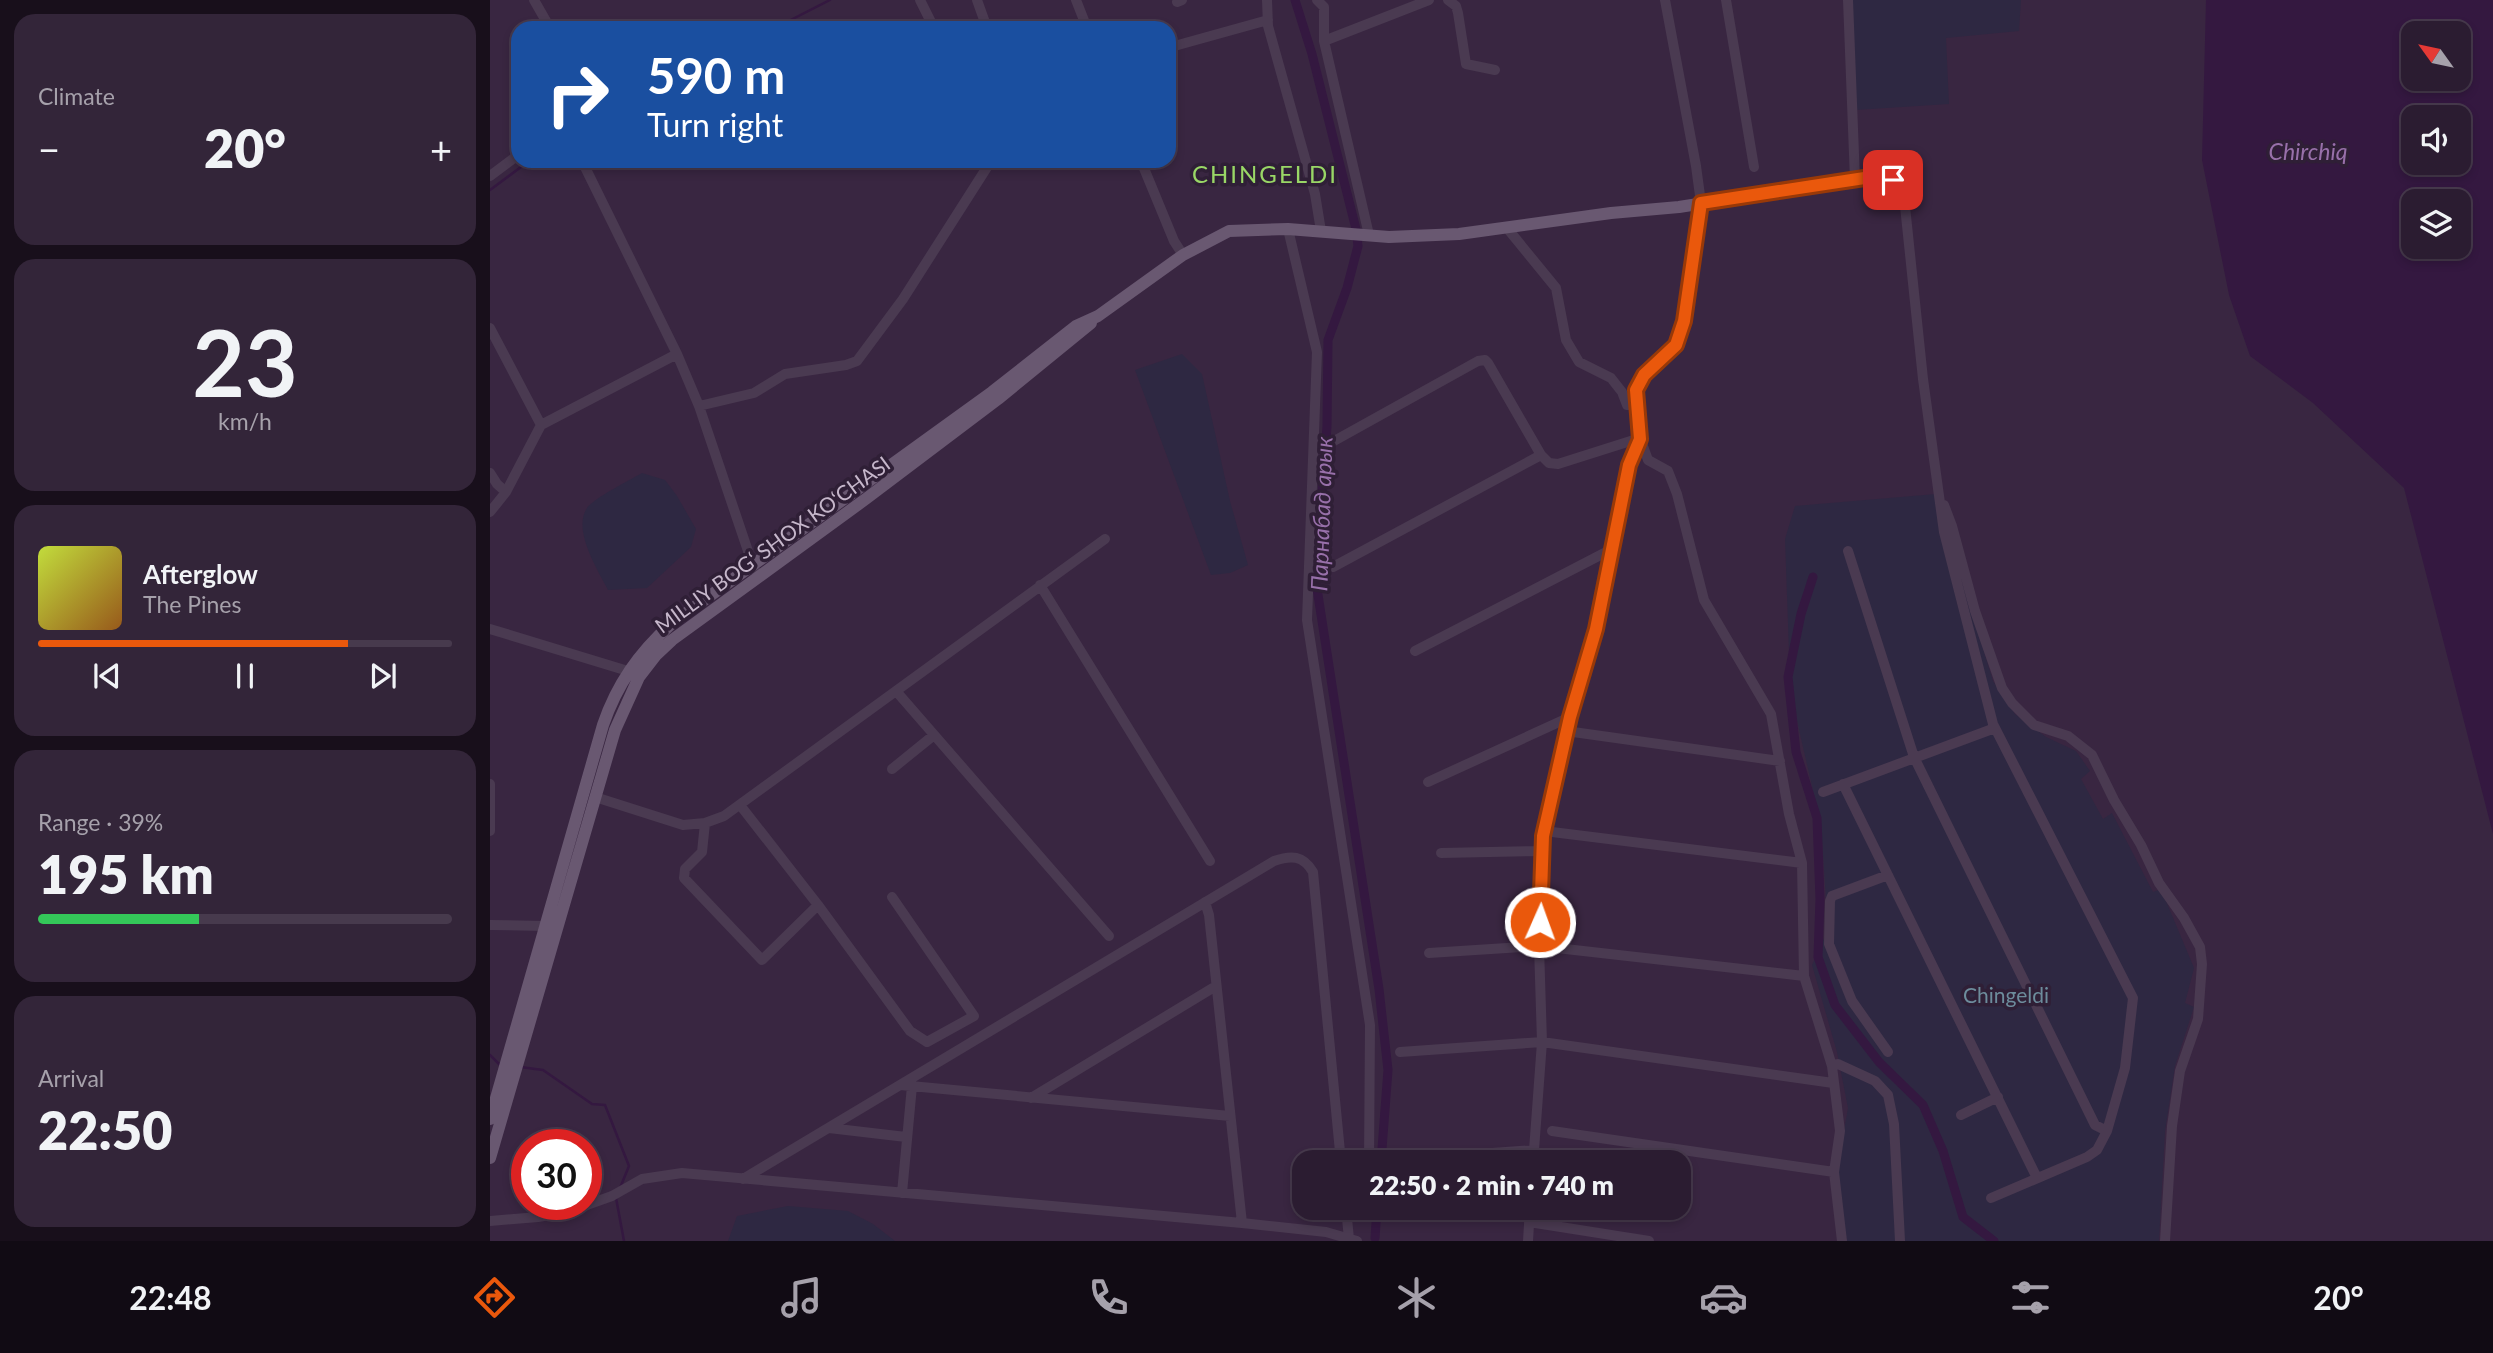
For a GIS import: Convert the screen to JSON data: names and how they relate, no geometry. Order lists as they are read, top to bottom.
{
  "streets": {
    "main road": ["MILLIY BOG‘ SHOX KO‘CHASI"]
  },
  "districts": ["CHINGELDI"],
  "water": ["Chirchiq", "Парнабад арык"],
  "parks": ["Chingeldi"],
  "north": "top left",
  "page": {
    "tile": [
      "Climate",
      ["23", "km/h"],
      ["Range · 39%", "195 km"],
      ["Arrival", "22:50"]
    ],
    "turn": ["590 m", "Turn right"],
    "heat": ["−", "20°", "+"],
    "song": ["Afterglow", "The Pines"],
    "limit": "30",
    "trip": "22:50 · 2 min · 740 m",
    "tabs": ["22:48", "20°"]
  }
}
